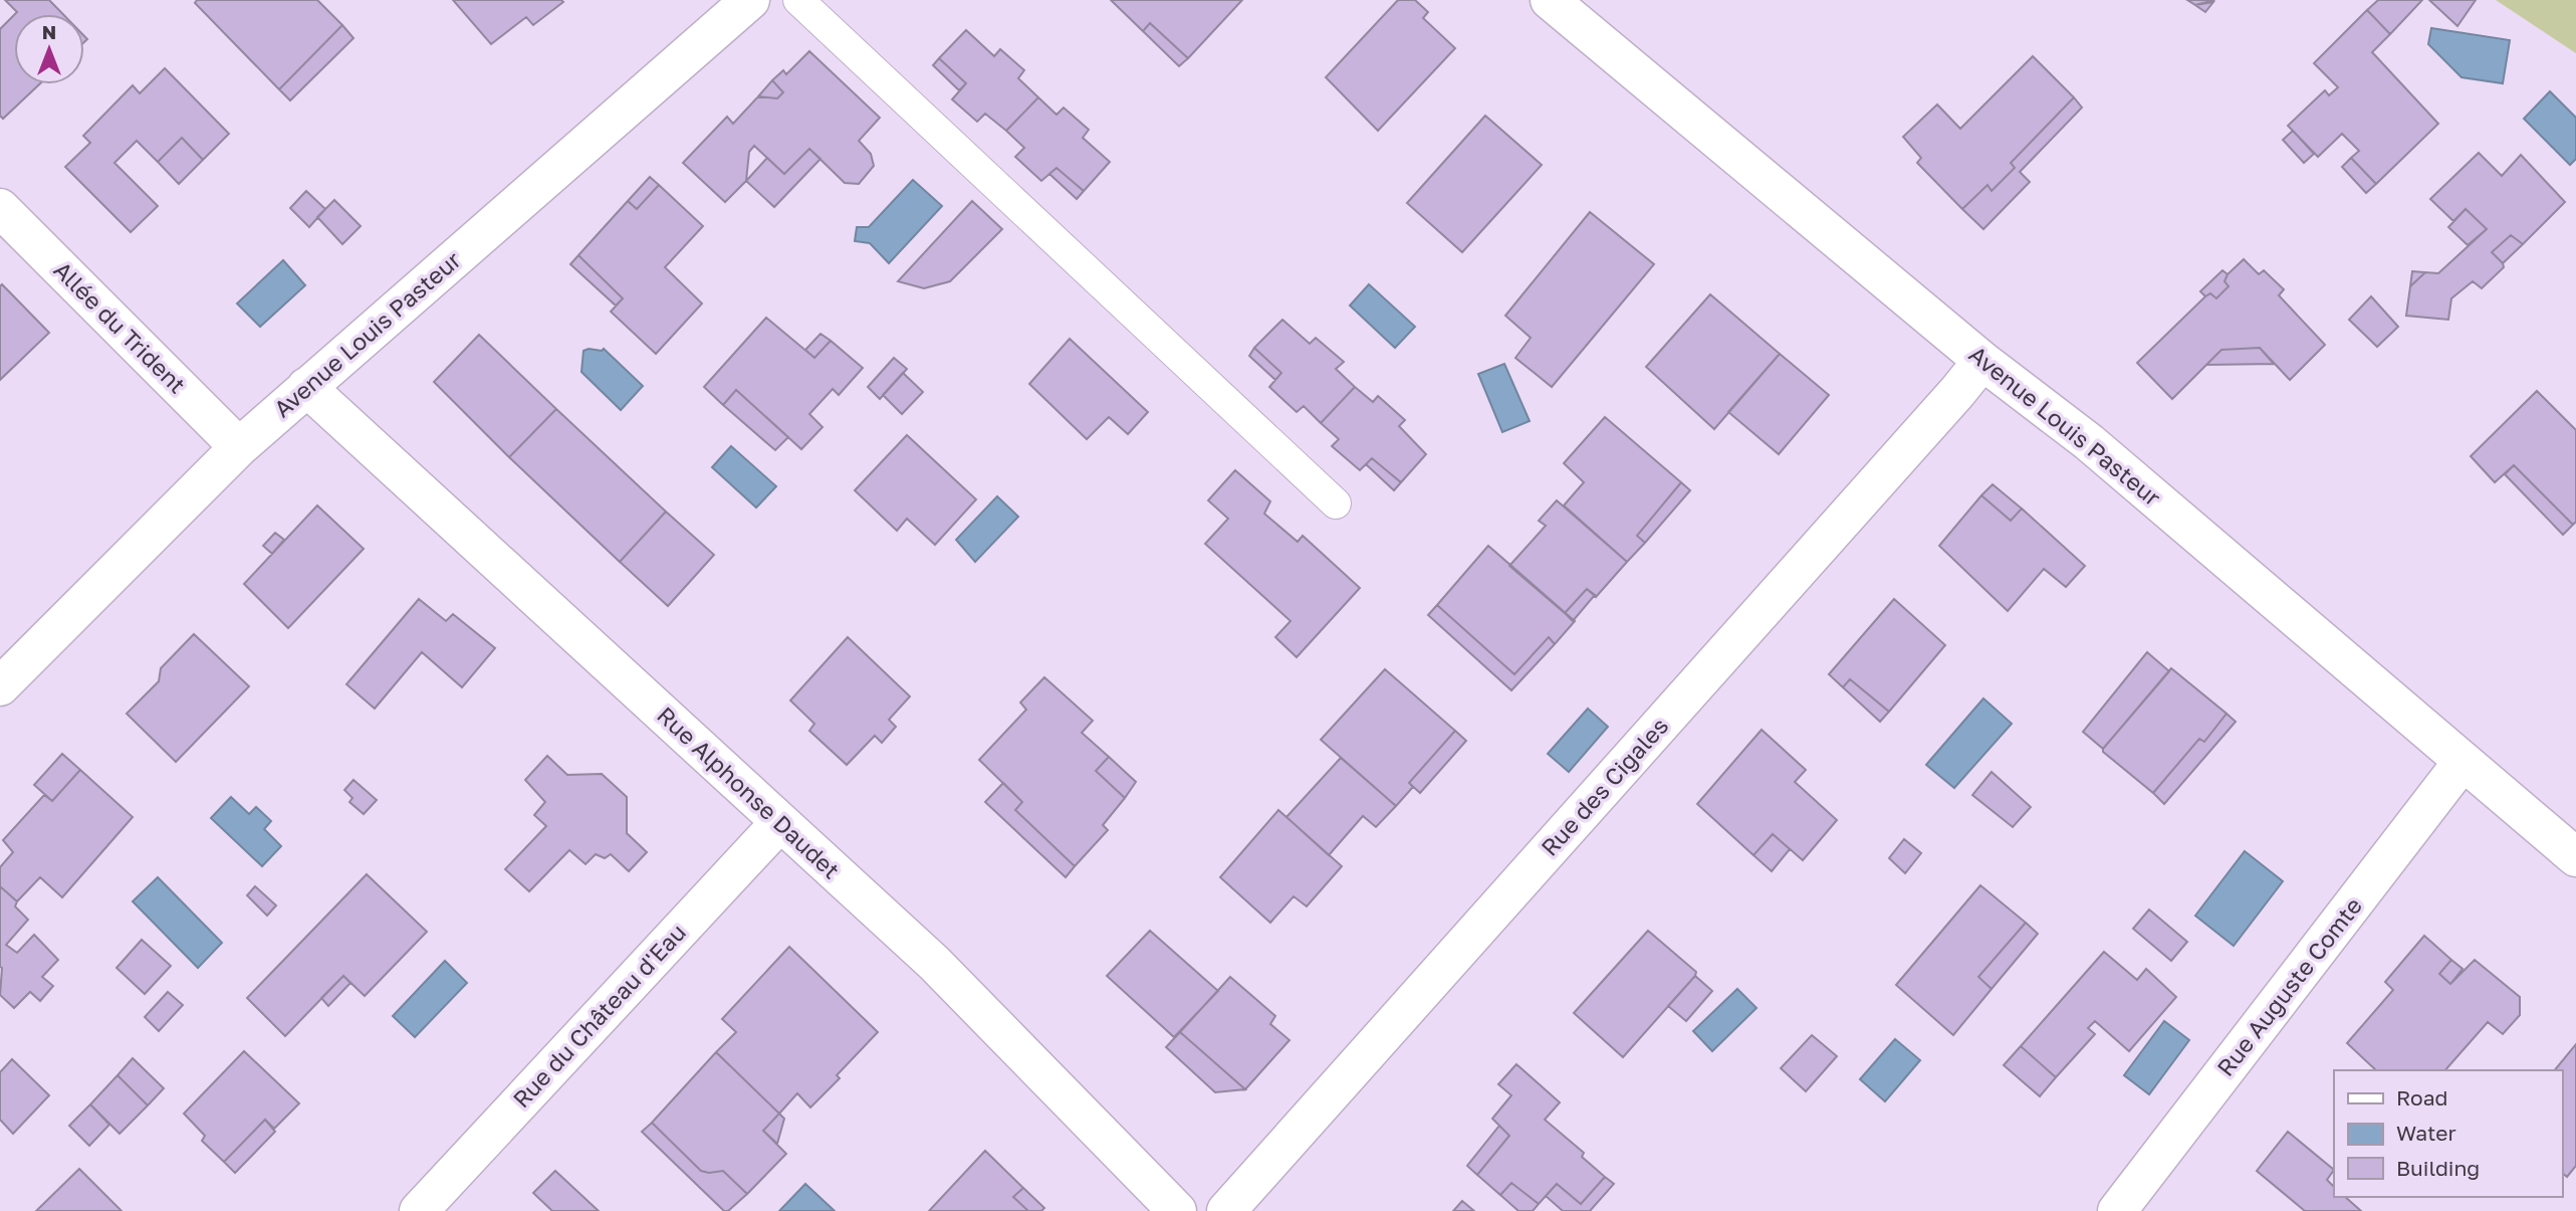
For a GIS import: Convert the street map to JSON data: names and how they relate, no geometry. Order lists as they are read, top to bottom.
{
  "streets": {
    "street": [
      "Allée du Trident",
      "Avenue Louis Pasteur",
      "Rue des Cigales",
      "Rue Alphonse Daudet",
      "Rue Auguste Comte",
      "Rue du Château d'Eau"
    ]
  },
  "crossings": [
    ["Allée du Trident", "Avenue Louis Pasteur"],
    ["Avenue Louis Pasteur", "Rue des Cigales"],
    ["Avenue Louis Pasteur", "Rue Alphonse Daudet"],
    ["Avenue Louis Pasteur", "Rue Auguste Comte"],
    ["Rue Alphonse Daudet", "Rue du Château d'Eau"]
  ],
  "legend": ["Road", "Water", "Building"],
  "north": "top"
}
